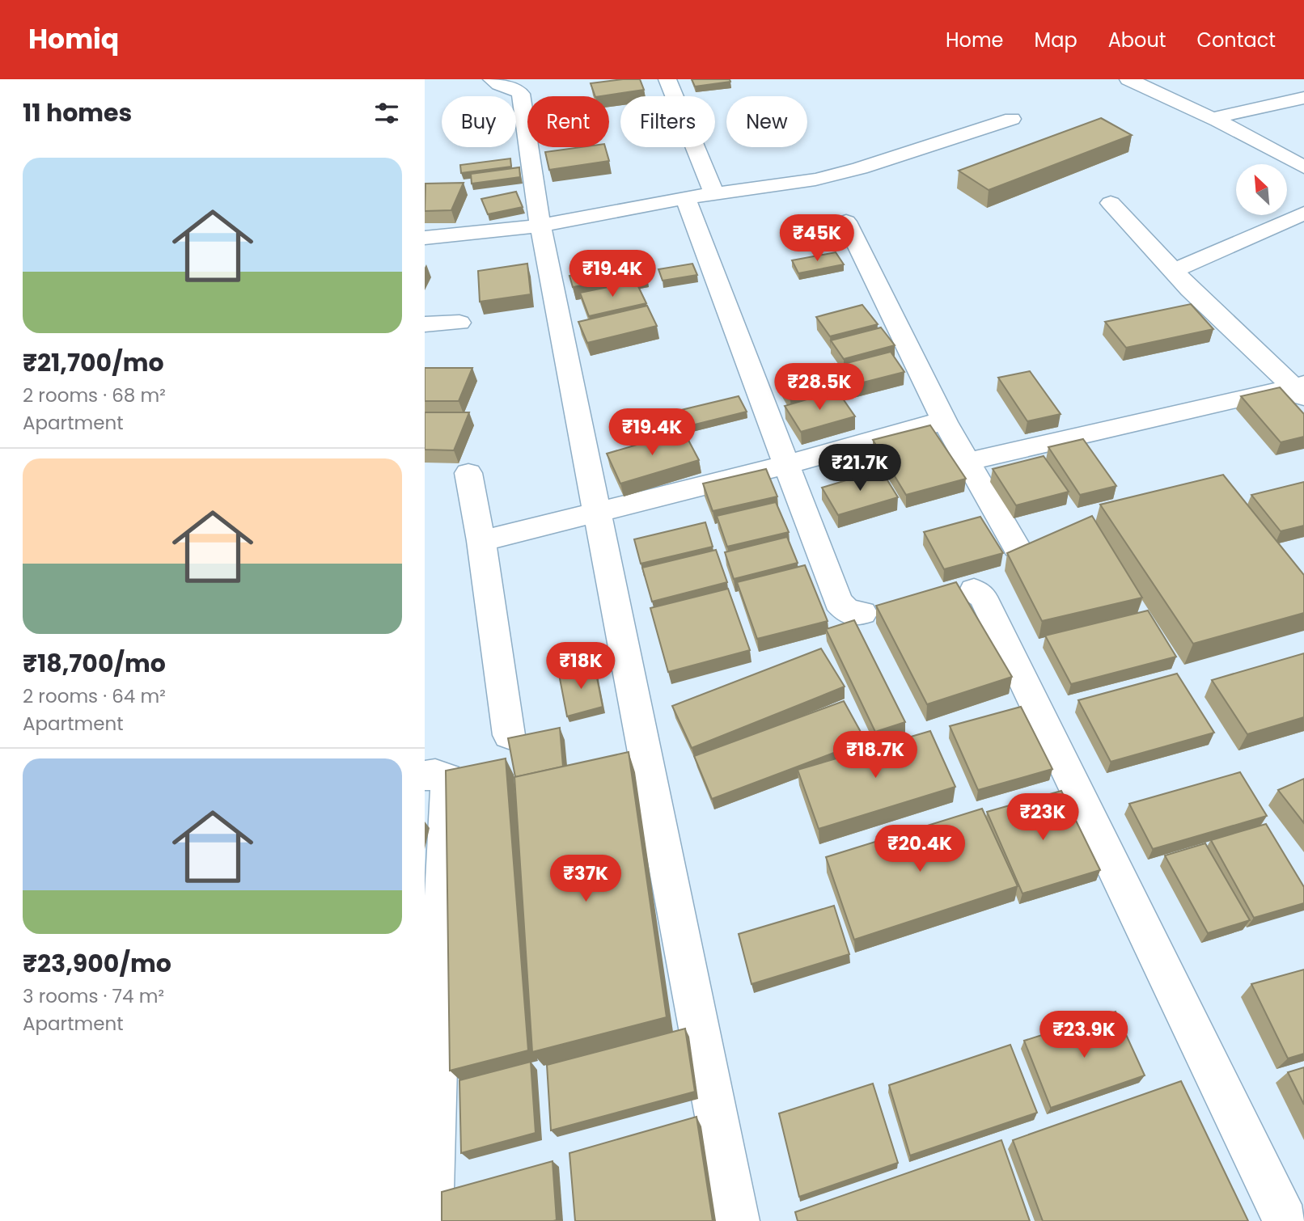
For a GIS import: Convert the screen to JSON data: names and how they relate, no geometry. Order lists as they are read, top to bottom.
{
  "north": "top left",
  "page": {
    "header": "Homiq",
    "nav": [
      "Home",
      "Map",
      "About",
      "Contact"
    ],
    "heading": "11 homes",
    "chip": [
      "Buy",
      "Rent",
      "Filters",
      "New"
    ],
    "list": [
      {
        "name": "₹21,700/mo",
        "note": "2 rooms · 68 m² · Apartment"
      },
      {
        "name": "₹18,700/mo",
        "note": "2 rooms · 64 m² · Apartment"
      },
      {
        "name": "₹23,900/mo",
        "note": "3 rooms · 74 m² · Apartment"
      }
    ],
    "price": [
      "₹45K",
      "₹19.4K",
      "₹28.5K",
      "₹19.4K",
      "₹21.7K",
      "₹18K",
      "₹18.7K",
      "₹23K",
      "₹20.4K",
      "₹37K",
      "₹23.9K"
    ]
  }
}
